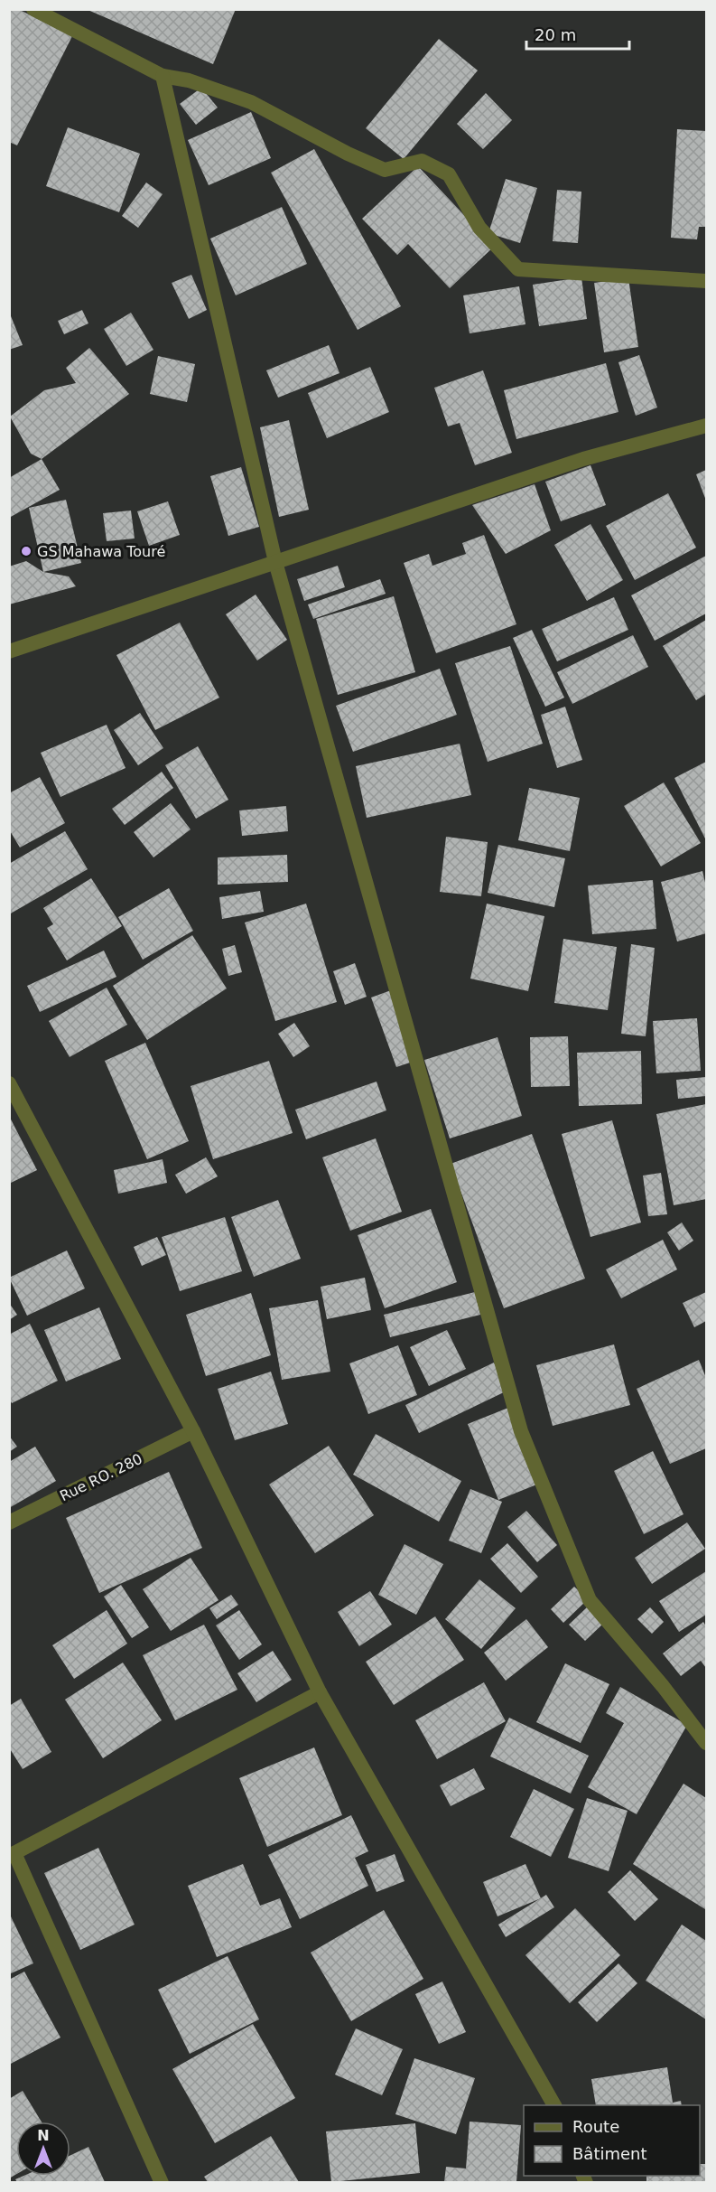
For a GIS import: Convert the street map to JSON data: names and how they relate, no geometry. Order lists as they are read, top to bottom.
{
  "streets": {
    "street": ["Rue RO. 280"]
  },
  "places": ["GS Mahawa Touré"],
  "legend": ["Route", "Bâtiment"],
  "scale_bar": "20 m",
  "north": "top"
}
